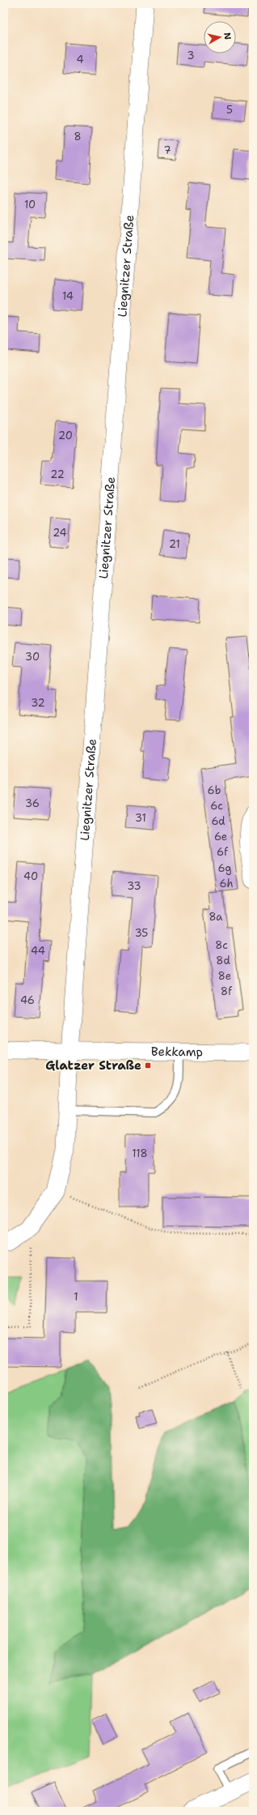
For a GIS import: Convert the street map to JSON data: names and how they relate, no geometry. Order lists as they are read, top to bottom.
{
  "streets": {
    "street": ["Liegnitzer Straße", "Bekkamp"]
  },
  "crossings": [
    ["Liegnitzer Straße", "Bekkamp"]
  ],
  "places": {
    "transit": ["Glatzer Straße"]
  },
  "house_numbers": [
    "3",
    "4",
    "5",
    "8",
    "7",
    "10",
    "14",
    "20",
    "22",
    "24",
    "21",
    "30",
    "32",
    "6b",
    "36",
    "6c",
    "31",
    "6d",
    "6e",
    "6f",
    "6g",
    "40",
    "6h",
    "33",
    "8a",
    "35",
    "8c",
    "44",
    "8d",
    "8e",
    "8f",
    "46",
    "118",
    "1"
  ],
  "north": "right"
}
